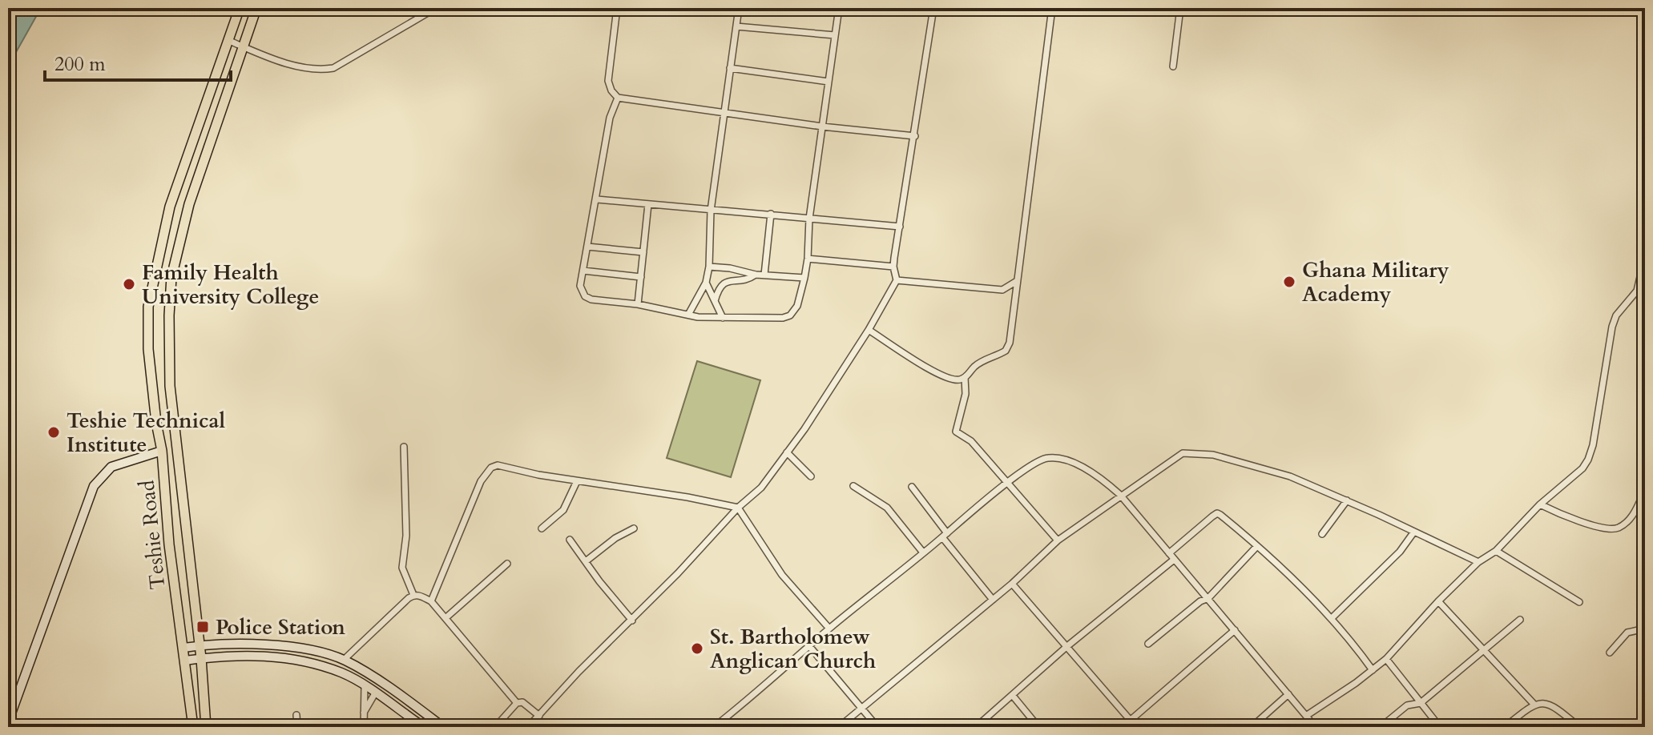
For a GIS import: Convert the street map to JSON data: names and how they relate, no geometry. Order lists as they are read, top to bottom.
{
  "streets": {
    "main road": ["Teshie Road"]
  },
  "places": {
    "other": [
      "Ghana Military Academy",
      "Family Health University College",
      "Teshie Technical Institute",
      "St. Bartholomew Anglican Church"
    ],
    "transit": ["Police Station"]
  },
  "scale_bar": "200 m"
}
